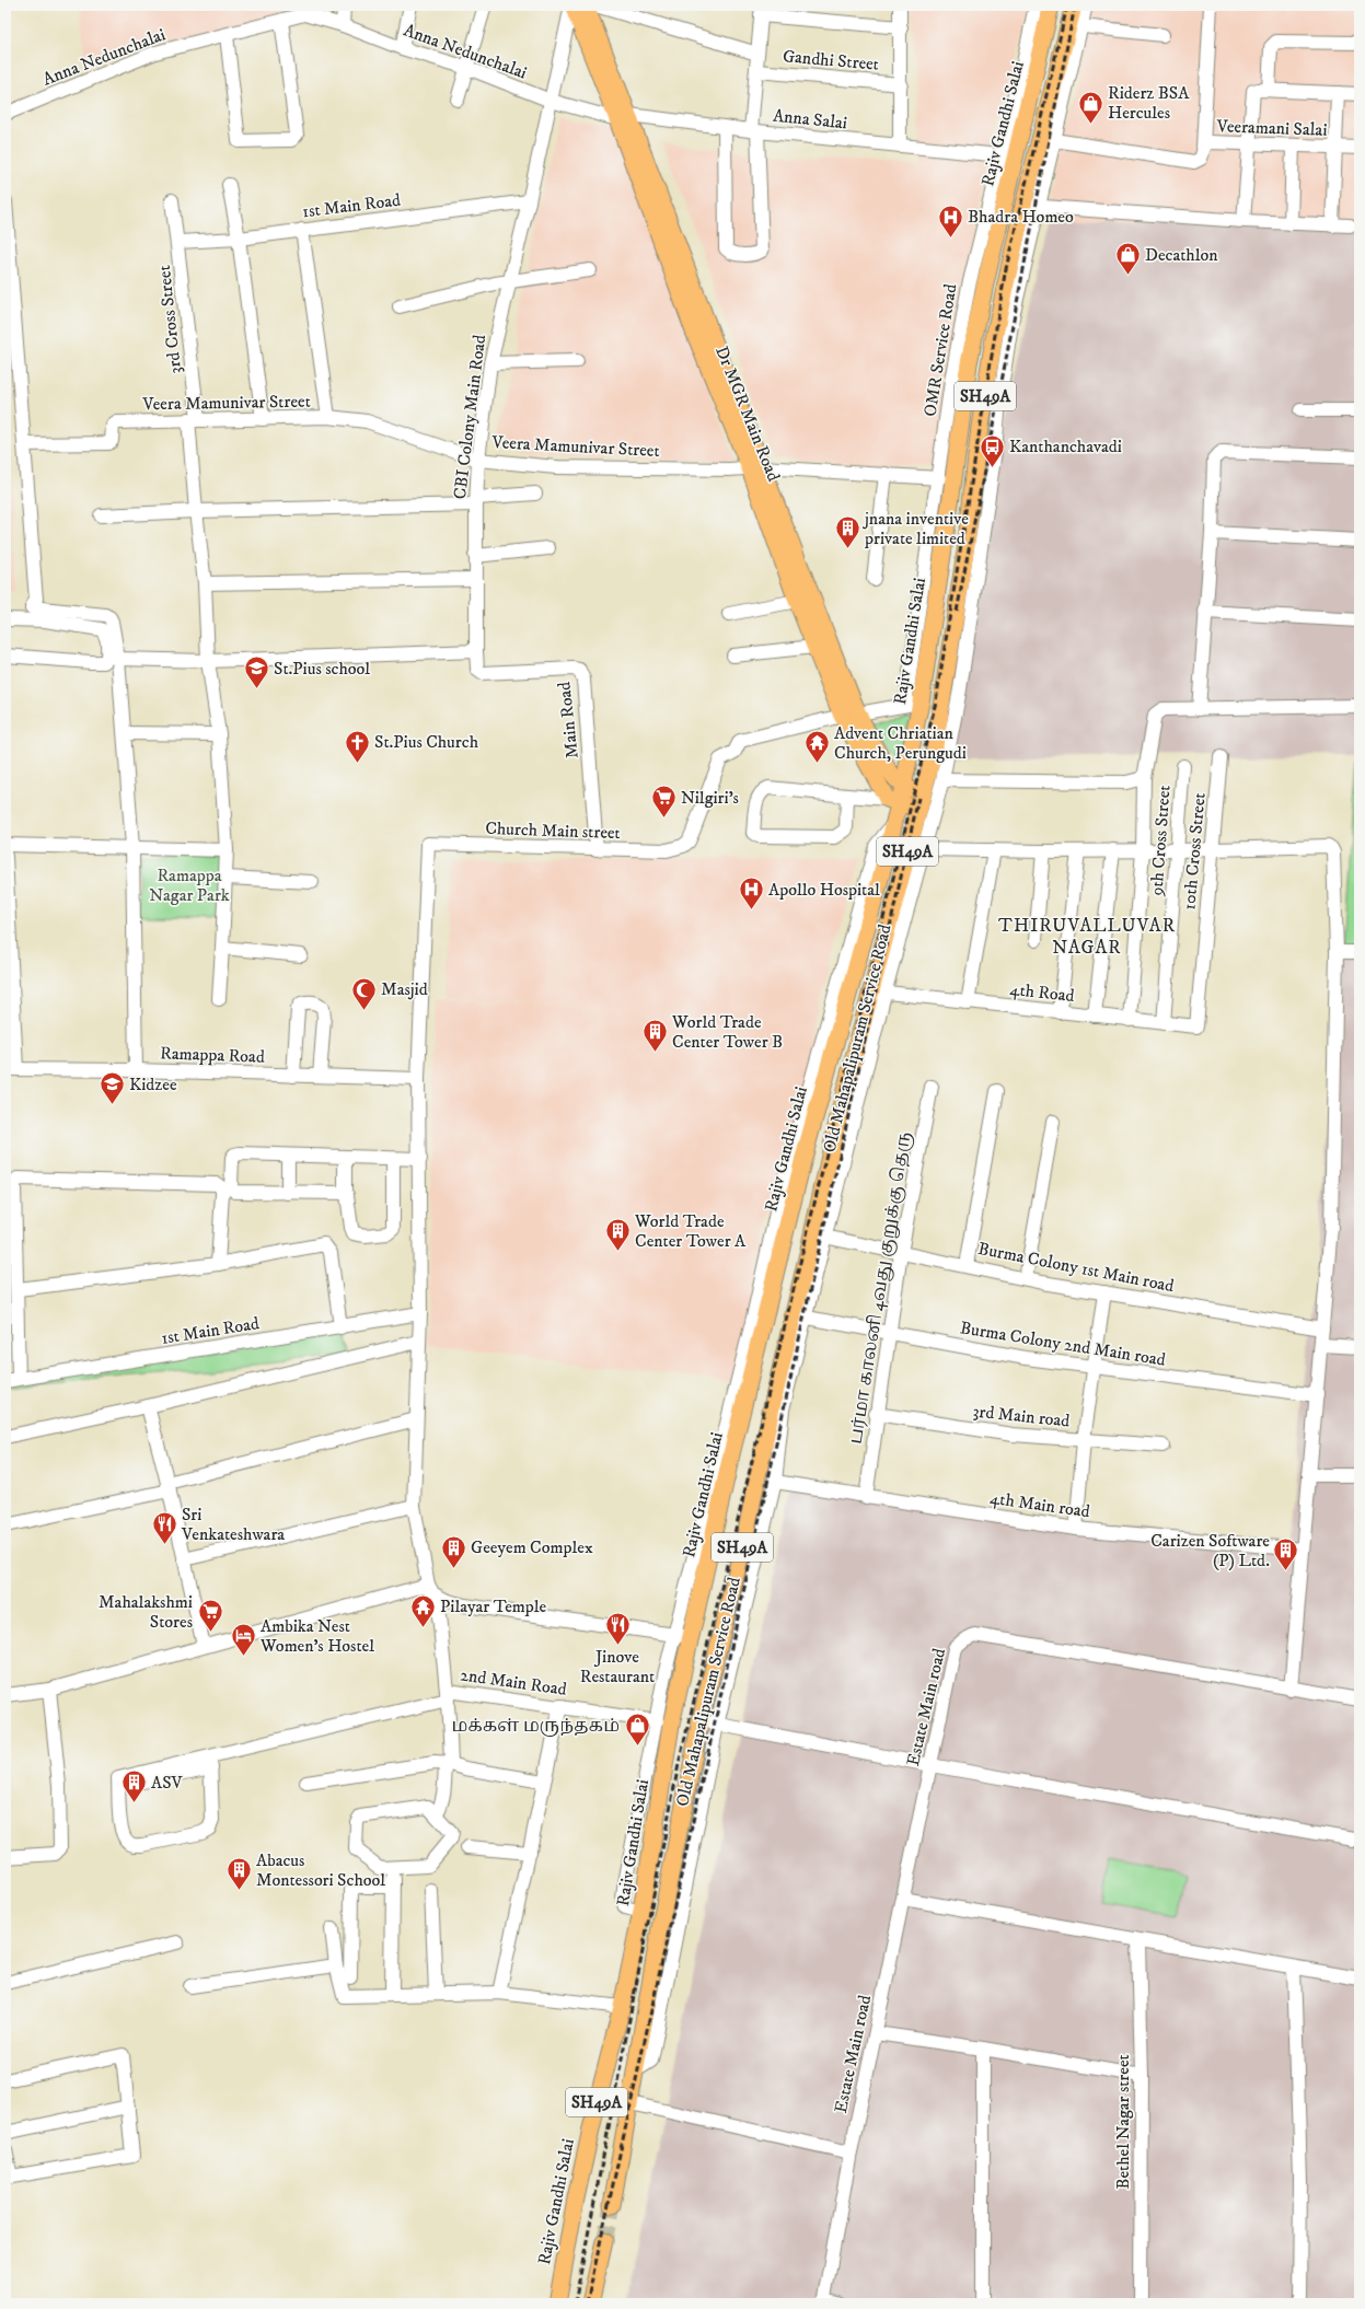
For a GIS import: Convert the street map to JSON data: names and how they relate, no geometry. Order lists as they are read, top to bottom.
{
  "streets": {
    "main road": ["Rajiv Gandhi Salai", "SH49A", "Dr MGR Main Road"],
    "street": [
      "Anna Nedunchalai",
      "Gandhi Street",
      "Anna Salai",
      "Veeramani Salai",
      "1st Main Road",
      "3rd Cross Street",
      "OMR Service Road",
      "Veera Mamunivar Street",
      "CBI Colony Main Road",
      "Main Road",
      "Church Main street",
      "9th Cross Street",
      "10th Cross Street",
      "4th Road",
      "Old Mahapalipuram Service Road",
      "Ramappa Road",
      "Burma Colony 1st Main road",
      "பர்மா காலனி 4வது குறுக்கு தெரு",
      "Burma Colony 2nd Main road",
      "3rd Main road",
      "4th Main road",
      "2nd Main Road",
      "Estate Main road",
      "Bethel Nagar street"
    ]
  },
  "crossings": [
    ["Anna Nedunchalai", "Anna Salai"],
    ["Anna Nedunchalai", "Dr MGR Main Road"],
    ["Anna Nedunchalai", "CBI Colony Main Road"],
    ["Anna Salai", "Rajiv Gandhi Salai"],
    ["Anna Salai", "OMR Service Road"],
    ["Anna Salai", "Dr MGR Main Road"],
    ["Rajiv Gandhi Salai", "OMR Service Road"],
    ["Rajiv Gandhi Salai", "Dr MGR Main Road"],
    ["Veeramani Salai", "SH49A"],
    ["1st Main Road", "3rd Cross Street"],
    ["1st Main Road", "CBI Colony Main Road"],
    ["1st Main Road", "2nd Main Road"],
    ["3rd Cross Street", "Veera Mamunivar Street"],
    ["OMR Service Road", "Veera Mamunivar Street"],
    ["SH49A", "4th Road"],
    ["SH49A", "Old Mahapalipuram Service Road"],
    ["Veera Mamunivar Street", "Dr MGR Main Road"],
    ["Veera Mamunivar Street", "CBI Colony Main Road"],
    ["Dr MGR Main Road", "CBI Colony Main Road"],
    ["Dr MGR Main Road", "Church Main street"],
    ["CBI Colony Main Road", "Main Road"],
    ["Main Road", "Church Main street"],
    ["Church Main street", "Ramappa Road"],
    ["Church Main street", "2nd Main Road"],
    ["9th Cross Street", "4th Road"],
    ["10th Cross Street", "4th Road"],
    ["4th Road", "Old Mahapalipuram Service Road"],
    ["Old Mahapalipuram Service Road", "Burma Colony 1st Main road"],
    ["Old Mahapalipuram Service Road", "Burma Colony 2nd Main road"],
    ["Old Mahapalipuram Service Road", "4th Main road"],
    ["Ramappa Road", "2nd Main Road"],
    ["Burma Colony 1st Main road", "பர்மா காலனி 4வது குறுக்கு தெரு"],
    ["பர்மா காலனி 4வது குறுக்கு தெரு", "Burma Colony 2nd Main road"],
    ["பர்மா காலனி 4வது குறுக்கு தெரு", "3rd Main road"],
    ["பர்மா காலனி 4வது குறுக்கு தெரு", "4th Main road"]
  ],
  "districts": ["THIRUVALLUVAR NAGAR"],
  "parks": ["Ramappa Nagar Park"],
  "places": {
    "shop": ["Riderz BSA Hercules", "Decathlon", "மக்கள் மருந்தகம்"],
    "hospital": ["Bhadra Homeo", "Apollo Hospital"],
    "bus stop": ["Kanthanchavadi"],
    "building": [
      "jnana inventive private limited",
      "World Trade Center Tower B",
      "World Trade Center Tower A",
      "Geeyem Complex",
      "Carizen Software (P) Ltd.",
      "ASV",
      "Abacus Montessori School"
    ],
    "school or university": ["St.Pius school", "Kidzee"],
    "church": ["St.Pius Church"],
    "temple": ["Advent Chriatian Church, Perungudi", "Pilayar Temple"],
    "supermarket": ["Nilgiri's", "Mahalakshmi Stores"],
    "mosque": ["Masjid"],
    "restaurant": ["Sri Venkateshwara", "Jinove Restaurant"],
    "hotel": ["Ambika Nest Women's Hostel"]
  }
}
